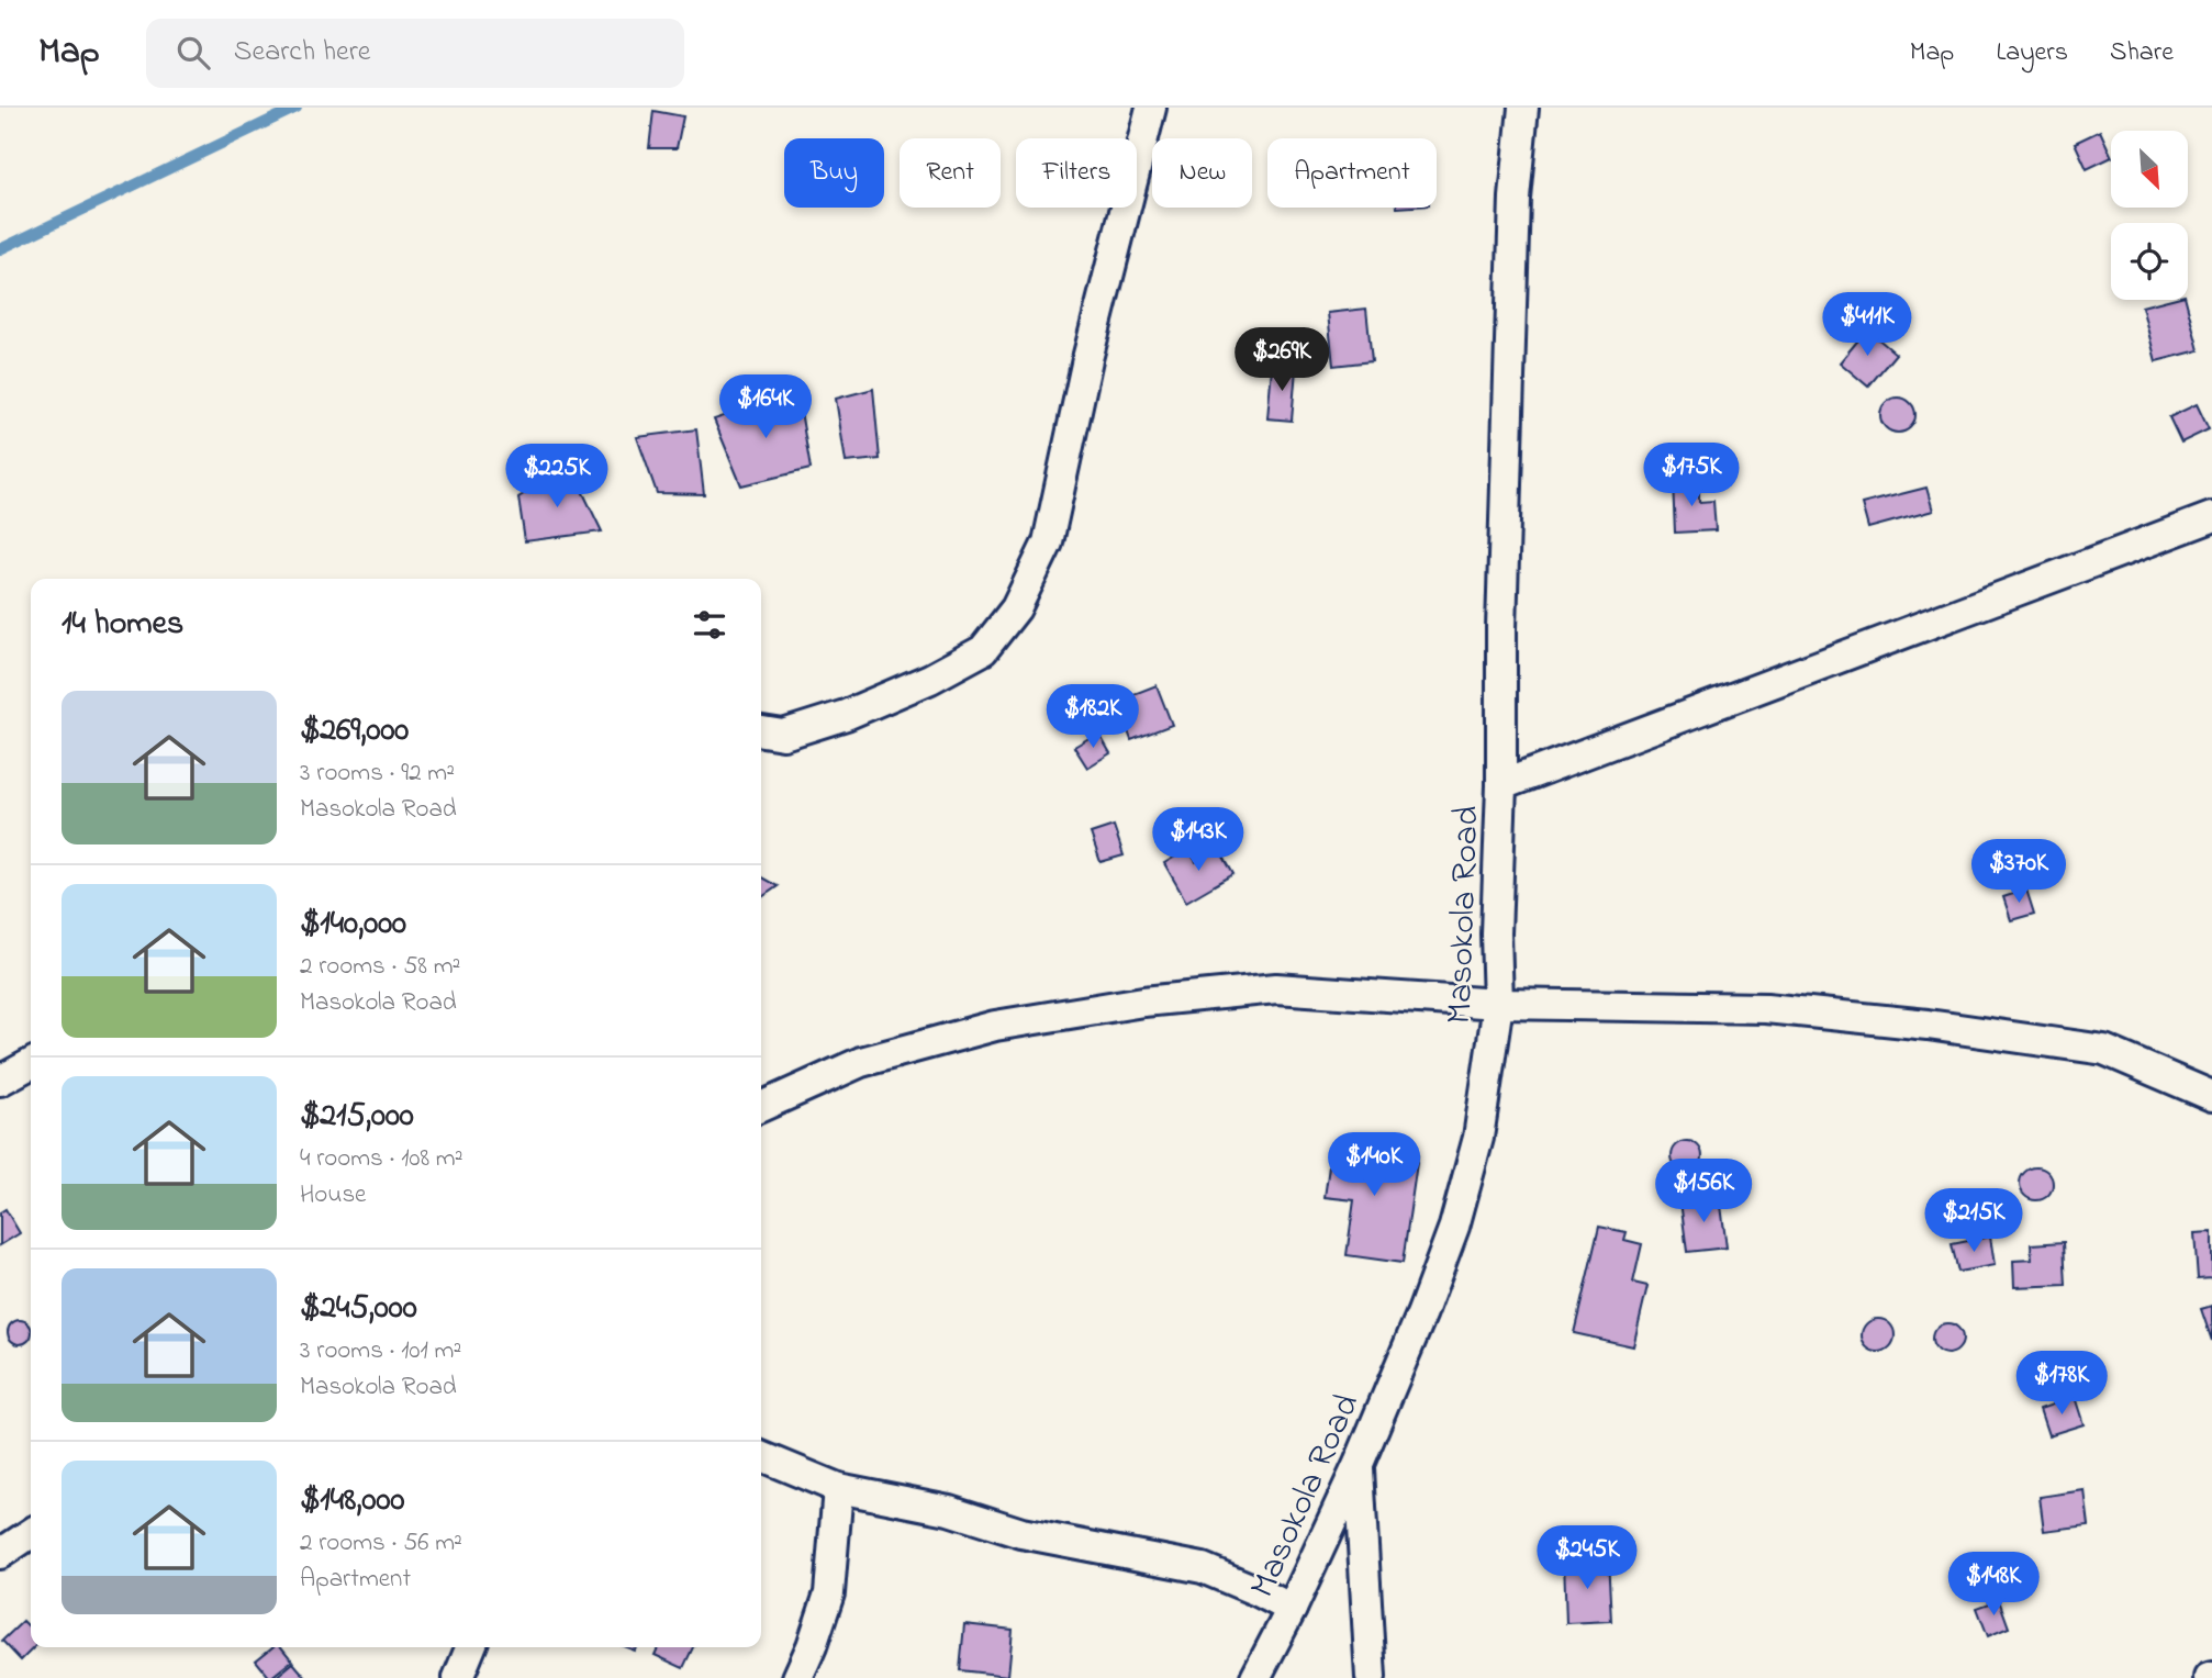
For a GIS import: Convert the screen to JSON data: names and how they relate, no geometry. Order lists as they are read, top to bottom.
{
  "streets": {
    "street": ["Masokola Road"]
  },
  "north": "bottom right",
  "page": {
    "header": "Map",
    "search": "Search here",
    "nav": ["Map", "Layers", "Share"],
    "chip": [
      "Buy",
      "Rent",
      "Filters",
      "New",
      "Apartment"
    ],
    "price": [
      "$411K",
      "$269K",
      "$164K",
      "$175K",
      "$225K",
      "$182K",
      "$143K",
      "$370K",
      "$140K",
      "$156K",
      "$215K",
      "$178K",
      "$245K",
      "$148K"
    ],
    "heading": "14 homes",
    "list": [
      {
        "name": "$269,000",
        "note": "3 rooms · 92 m² · Masokola Road"
      },
      {
        "name": "$140,000",
        "note": "2 rooms · 58 m² · Masokola Road"
      },
      {
        "name": "$215,000",
        "note": "4 rooms · 108 m² · House"
      },
      {
        "name": "$245,000",
        "note": "3 rooms · 101 m² · Masokola Road"
      },
      {
        "name": "$148,000",
        "note": "2 rooms · 56 m² · Apartment"
      }
    ]
  }
}
